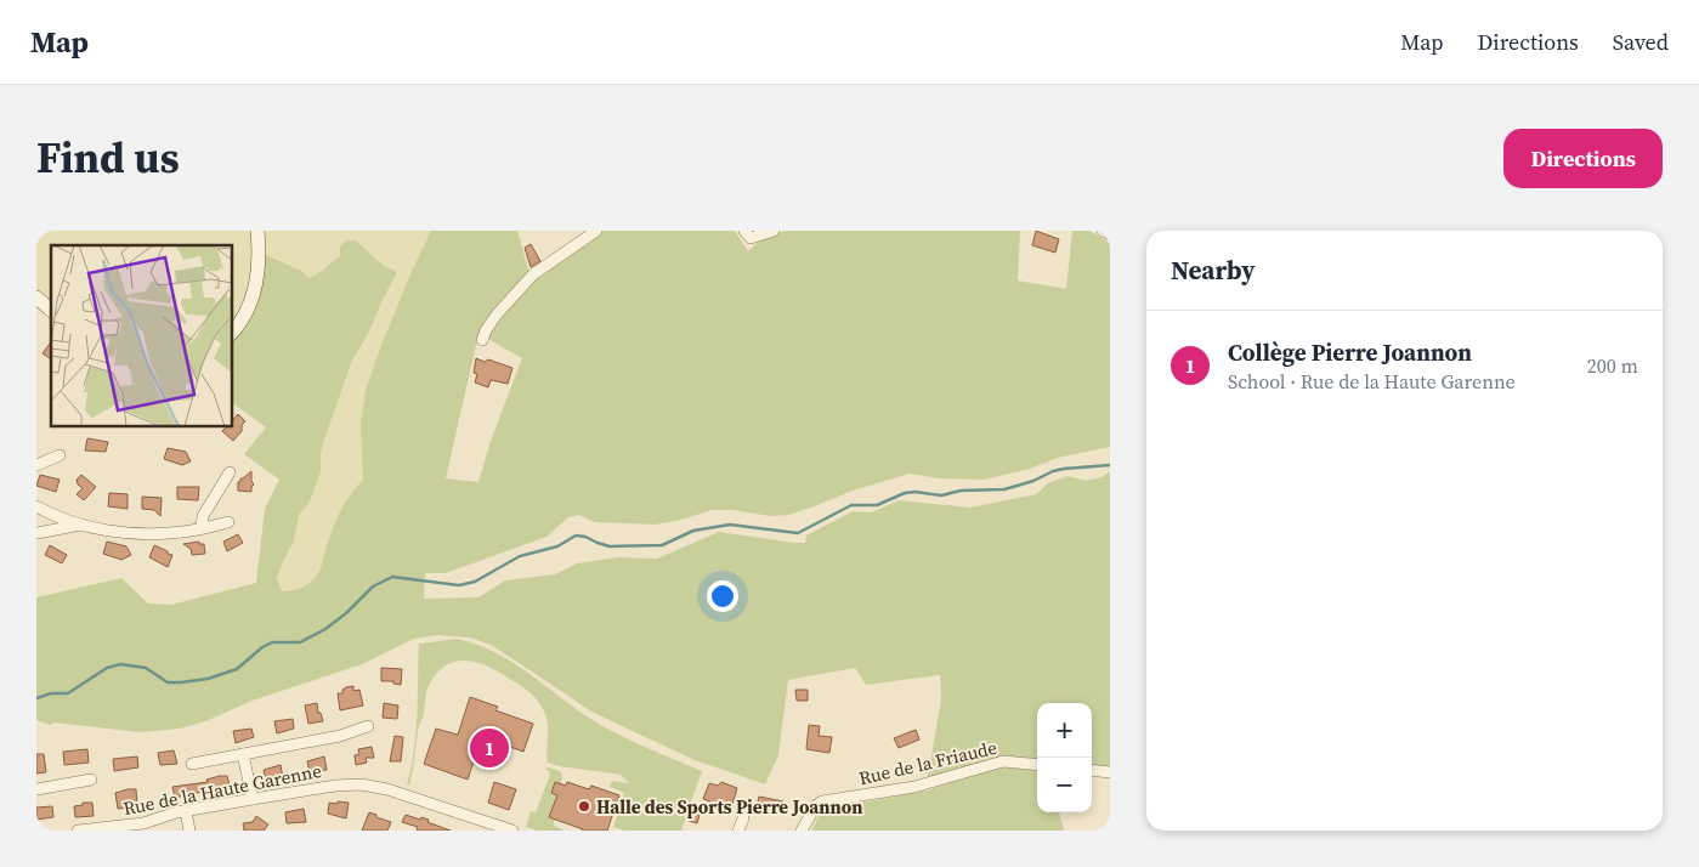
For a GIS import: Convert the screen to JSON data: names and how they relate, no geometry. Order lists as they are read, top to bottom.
{
  "streets": {
    "street": ["Rue de la Friaude", "Rue de la Haute Garenne"]
  },
  "places": ["Halle des Sports Pierre Joannon"],
  "page": {
    "header": "Map",
    "nav": ["Map", "Directions", "Saved"],
    "title": "Find us",
    "buttons": "Directions",
    "heading": "Nearby",
    "list": [
      {
        "mark": "1",
        "name": "Collège Pierre Joannon",
        "note": "School · Rue de la Haute Garenne",
        "value": "200 m"
      }
    ],
    "map_buttons": ["+", "−"],
    "pins": "1"
  }
}
